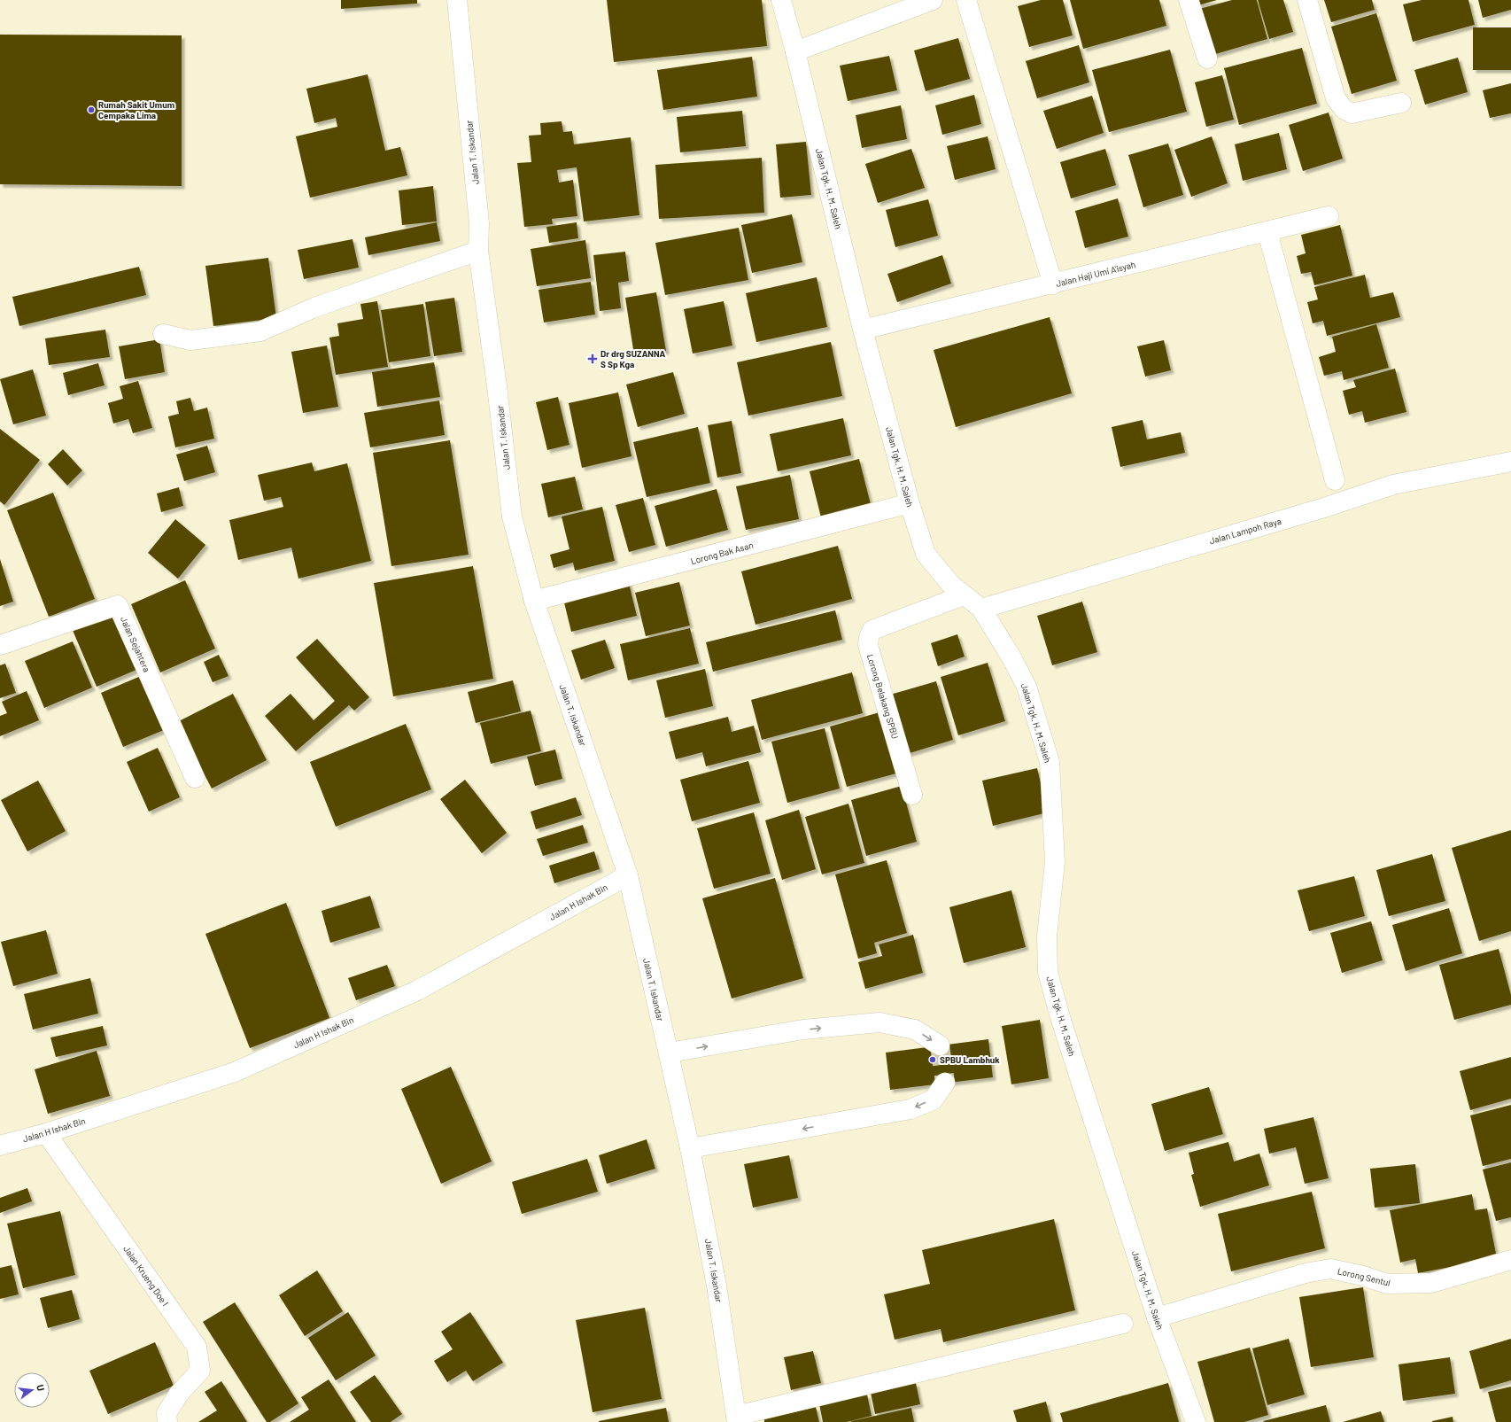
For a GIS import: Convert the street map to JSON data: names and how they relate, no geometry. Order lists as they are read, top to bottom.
{
  "streets": {
    "street": [
      "Jalan T. Iskandar",
      "Jalan Tgk. H. M. Saleh",
      "Jalan Haji Umi A'isyah",
      "Jalan Lampoh Raya",
      "Lorong Bak Asan",
      "Jalan Sejahtera",
      "Lorong Belakang SPBU",
      "Jalan H Ishak Bin",
      "Jalan Krueng Doe I",
      "Lorong Sentul"
    ]
  },
  "crossings": [
    ["Jalan T. Iskandar", "Lorong Bak Asan"],
    ["Jalan T. Iskandar", "Jalan H Ishak Bin"],
    ["Jalan Tgk. H. M. Saleh", "Jalan Haji Umi A'isyah"],
    ["Jalan Tgk. H. M. Saleh", "Jalan Lampoh Raya"],
    ["Jalan Tgk. H. M. Saleh", "Lorong Bak Asan"],
    ["Jalan Tgk. H. M. Saleh", "Lorong Belakang SPBU"],
    ["Jalan Tgk. H. M. Saleh", "Lorong Sentul"],
    ["Jalan H Ishak Bin", "Jalan Krueng Doe I"]
  ],
  "places": {
    "other": ["Rumah Sakit Umum Cempaka Lima", "SPBU Lambhuk"],
    "health": ["Dr drg SUZANNA S Sp Kga"]
  },
  "north": "right"
}
